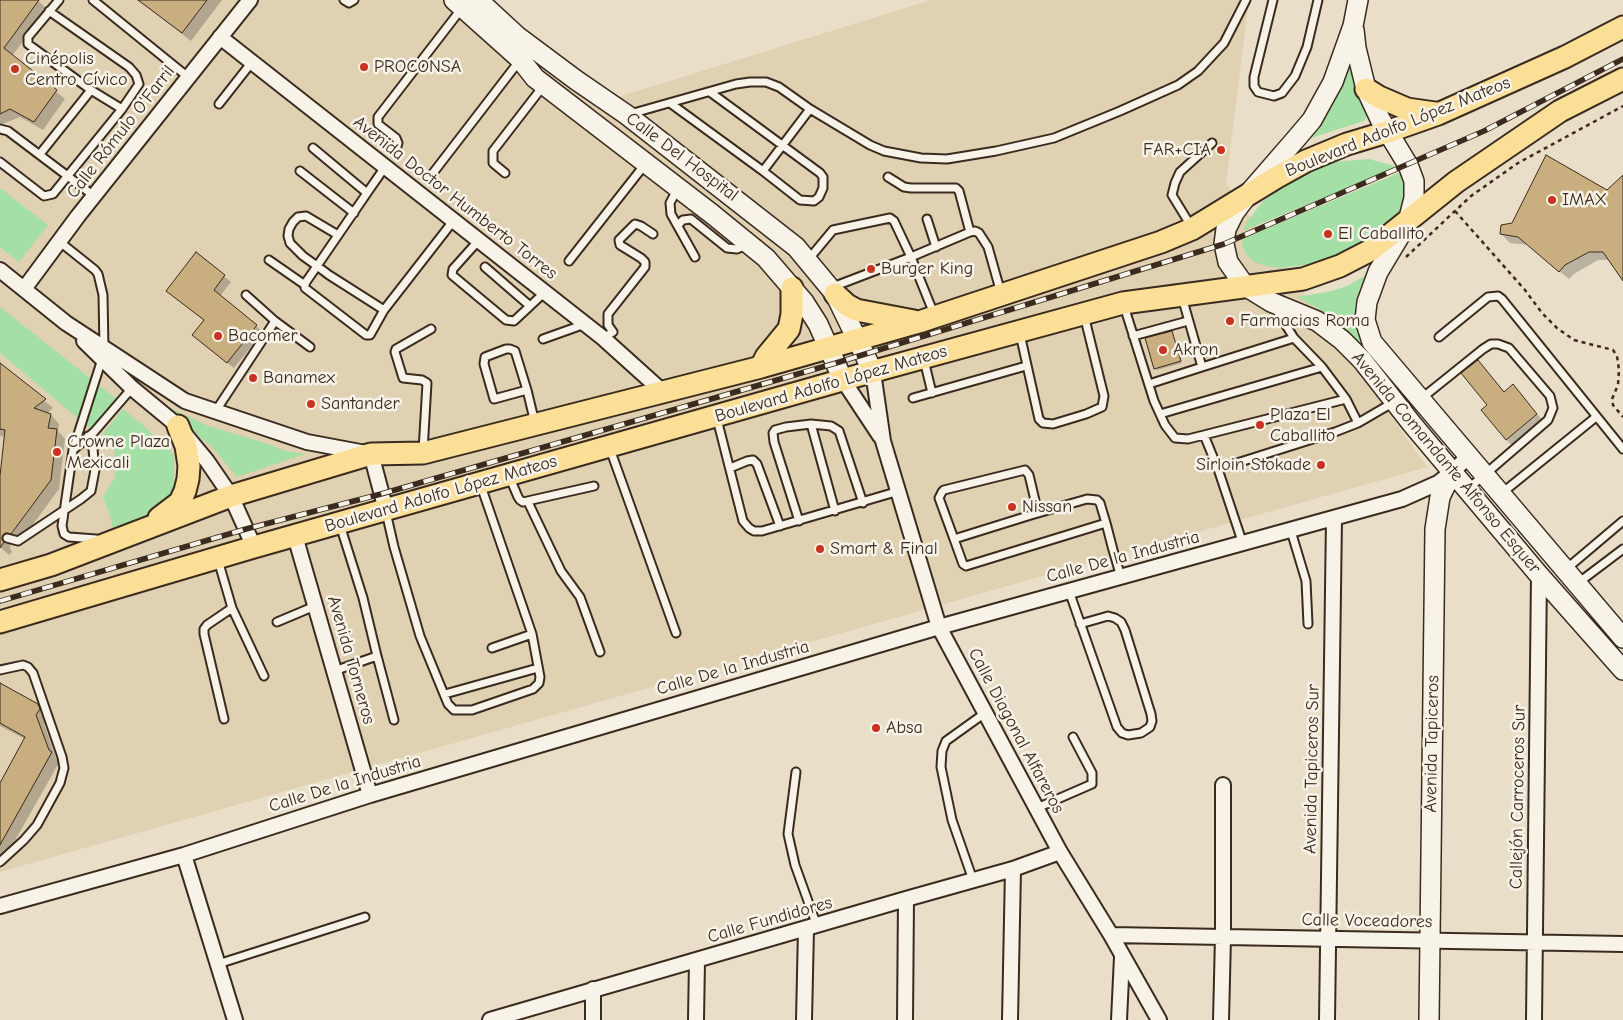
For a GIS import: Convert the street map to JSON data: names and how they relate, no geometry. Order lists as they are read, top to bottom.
{
  "streets": {
    "main road": ["Boulevard Adolfo López Mateos"],
    "street": [
      "Calle Rómulo O'Farril",
      "Calle Del Hospital",
      "Avenida Doctor Humberto Torres",
      "Avenida Comandante Alfonso Esquer",
      "Calle De la Industria",
      "Avenida Torneros",
      "Calle Diagonal Alfareros",
      "Avenida Tapiceros",
      "Avenida Tapiceros Sur",
      "Callejón Carroceros Sur",
      "Calle Fundidores",
      "Calle Voceadores"
    ]
  },
  "crossings": [
    ["Boulevard Adolfo López Mateos", "Calle Del Hospital"],
    ["Boulevard Adolfo López Mateos", "Avenida Doctor Humberto Torres"],
    ["Boulevard Adolfo López Mateos", "Avenida Comandante Alfonso Esquer"],
    ["Boulevard Adolfo López Mateos", "Avenida Torneros"],
    ["Boulevard Adolfo López Mateos", "Calle Diagonal Alfareros"],
    ["Calle Rómulo O'Farril", "Avenida Doctor Humberto Torres"],
    ["Calle Del Hospital", "Calle Diagonal Alfareros"],
    ["Avenida Comandante Alfonso Esquer", "Calle De la Industria"],
    ["Avenida Comandante Alfonso Esquer", "Avenida Tapiceros"],
    ["Avenida Comandante Alfonso Esquer", "Callejón Carroceros Sur"],
    ["Calle De la Industria", "Avenida Torneros"],
    ["Calle De la Industria", "Calle Diagonal Alfareros"],
    ["Calle De la Industria", "Avenida Tapiceros"],
    ["Calle De la Industria", "Avenida Tapiceros Sur"],
    ["Calle Diagonal Alfareros", "Calle Fundidores"],
    ["Calle Diagonal Alfareros", "Calle Voceadores"],
    ["Avenida Tapiceros", "Calle Voceadores"],
    ["Avenida Tapiceros Sur", "Calle Voceadores"],
    ["Callejón Carroceros Sur", "Calle Voceadores"]
  ],
  "places": [
    "PROCONSA",
    "Cinépolis Centro Cívico",
    "FAR+CIA",
    "IMAX",
    "El Caballito",
    "Burger King",
    "Farmacias Roma",
    "Bacomer",
    "Akron",
    "Banamex",
    "Santander",
    "Plaza El Caballito",
    "Crowne Plaza Mexicali",
    "Sirloin Stokade",
    "Nissan",
    "Smart & Final",
    "Absa"
  ]
}
